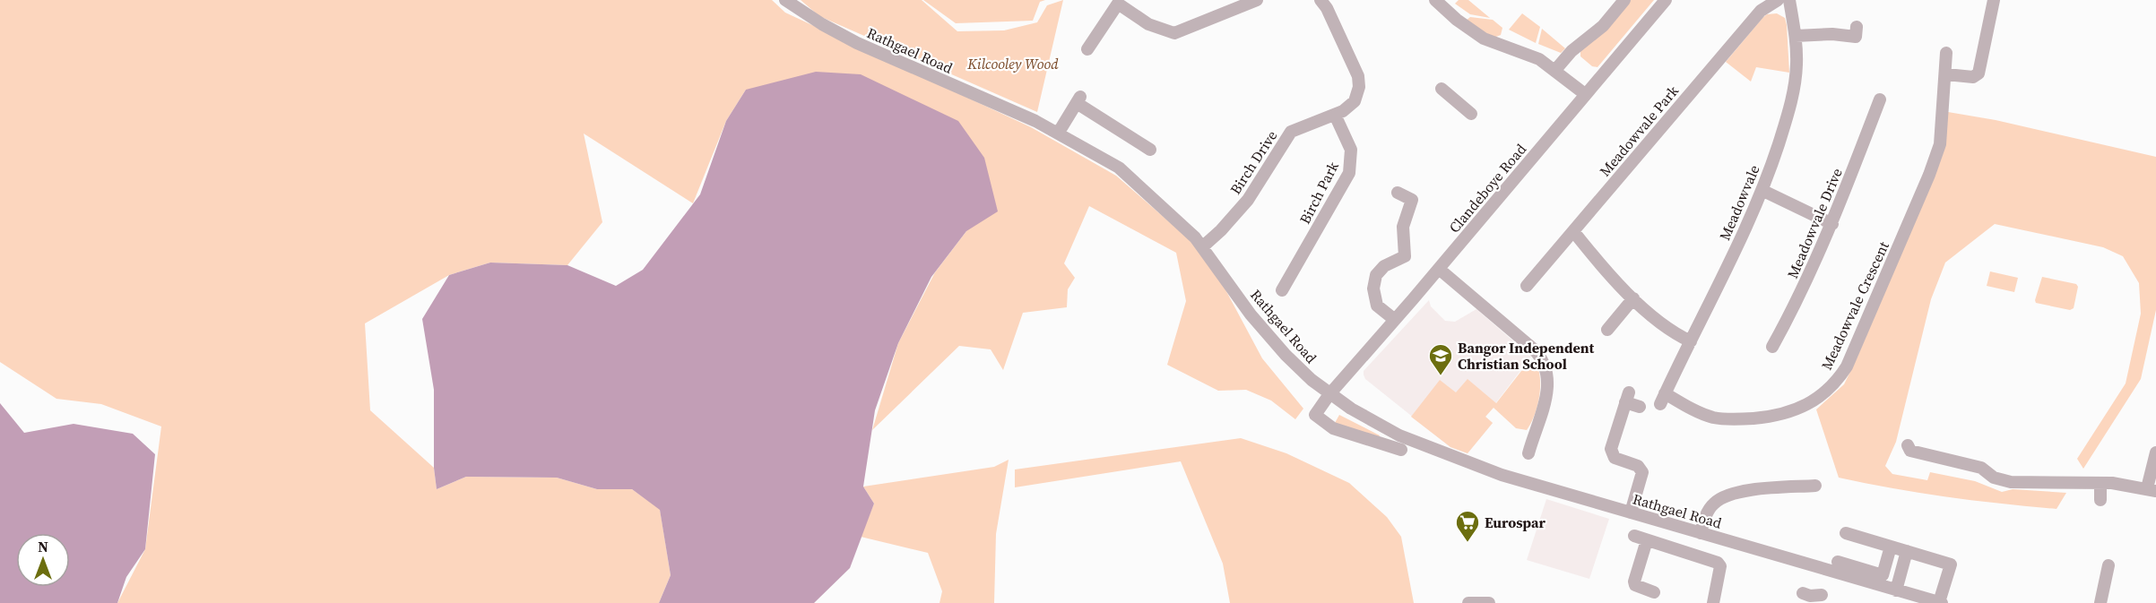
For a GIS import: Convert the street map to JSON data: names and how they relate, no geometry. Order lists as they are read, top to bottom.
{
  "streets": {
    "street": [
      "Rathgael Road",
      "Meadowvale Park",
      "Birch Drive",
      "Clandeboye Road",
      "Birch Park",
      "Meadowvale",
      "Meadowvale Drive",
      "Meadowvale Crescent"
    ]
  },
  "crossings": [
    ["Rathgael Road", "Birch Drive"],
    ["Rathgael Road", "Clandeboye Road"],
    ["Birch Drive", "Birch Park"],
    ["Meadowvale", "Meadowvale Crescent"]
  ],
  "parks": ["Kilcooley Wood"],
  "places": {
    "school or university": ["Bangor Independent Christian School"],
    "supermarket": ["Eurospar"]
  },
  "north": "top"
}
